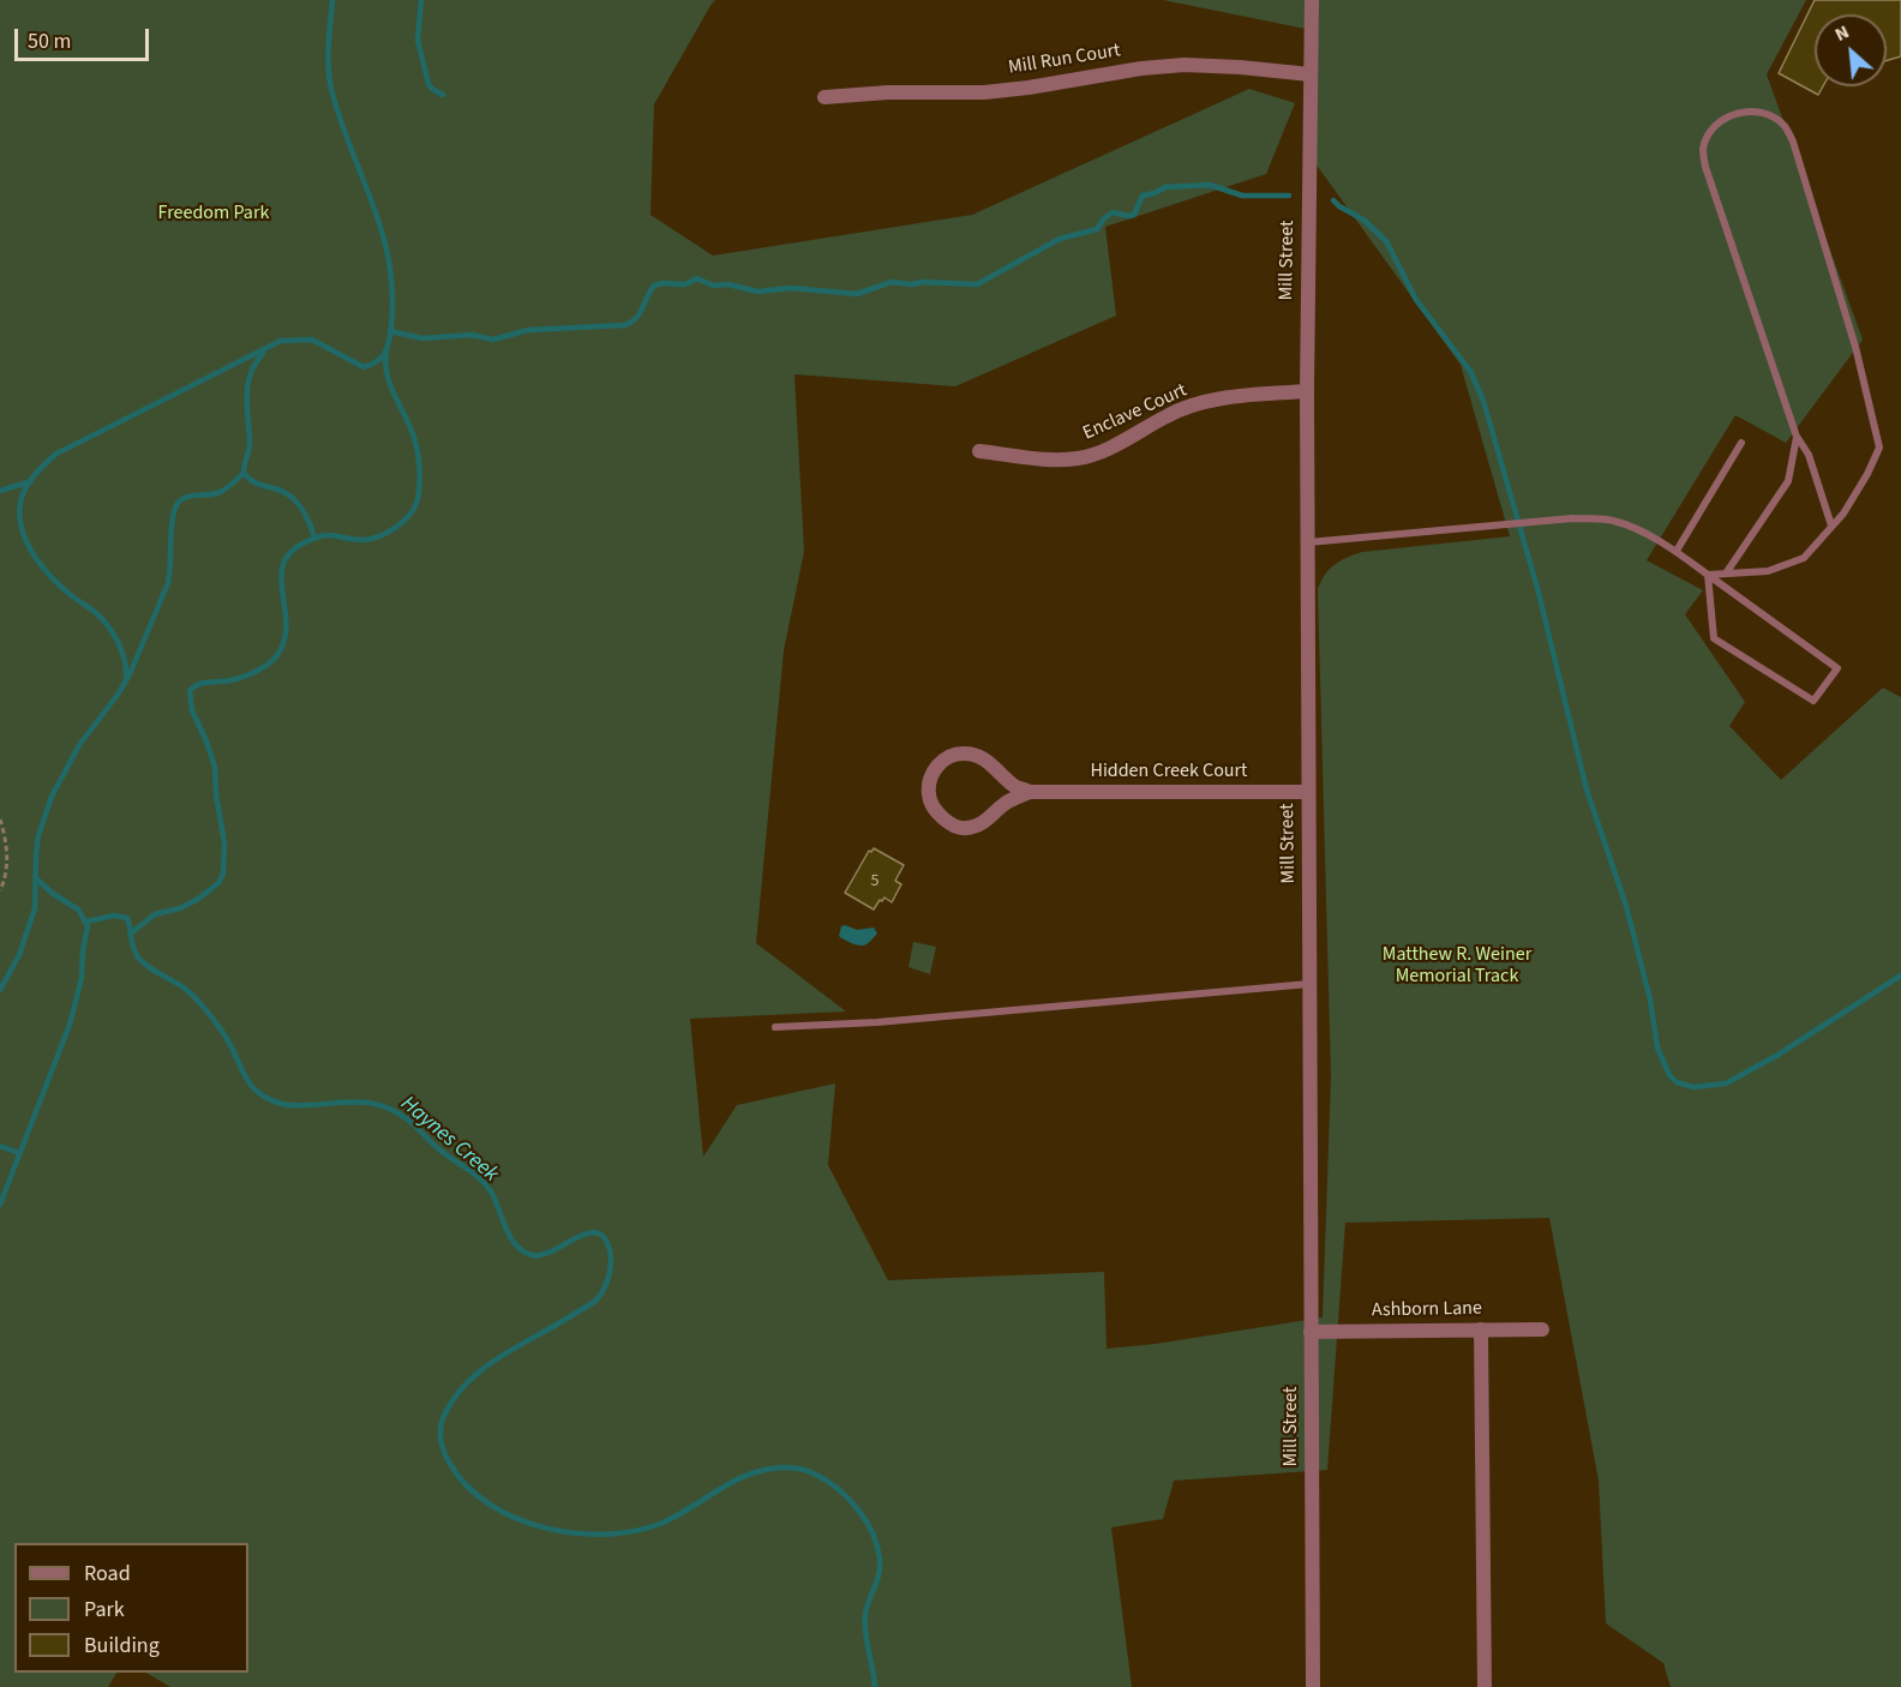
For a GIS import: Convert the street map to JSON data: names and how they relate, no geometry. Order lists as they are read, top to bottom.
{
  "streets": {
    "street": [
      "Mill Run Court",
      "Mill Street",
      "Enclave Court",
      "Hidden Creek Court",
      "Ashborn Lane"
    ]
  },
  "crossings": [
    ["Mill Run Court", "Mill Street"],
    ["Mill Street", "Enclave Court"],
    ["Mill Street", "Hidden Creek Court"],
    ["Mill Street", "Ashborn Lane"]
  ],
  "water": ["Haynes Creek"],
  "parks": ["Freedom Park", "Matthew R. Weiner Memorial Track"],
  "house_numbers": ["5"],
  "legend": ["Road", "Park", "Building"],
  "scale_bar": "50 m",
  "north": "top left"
}
